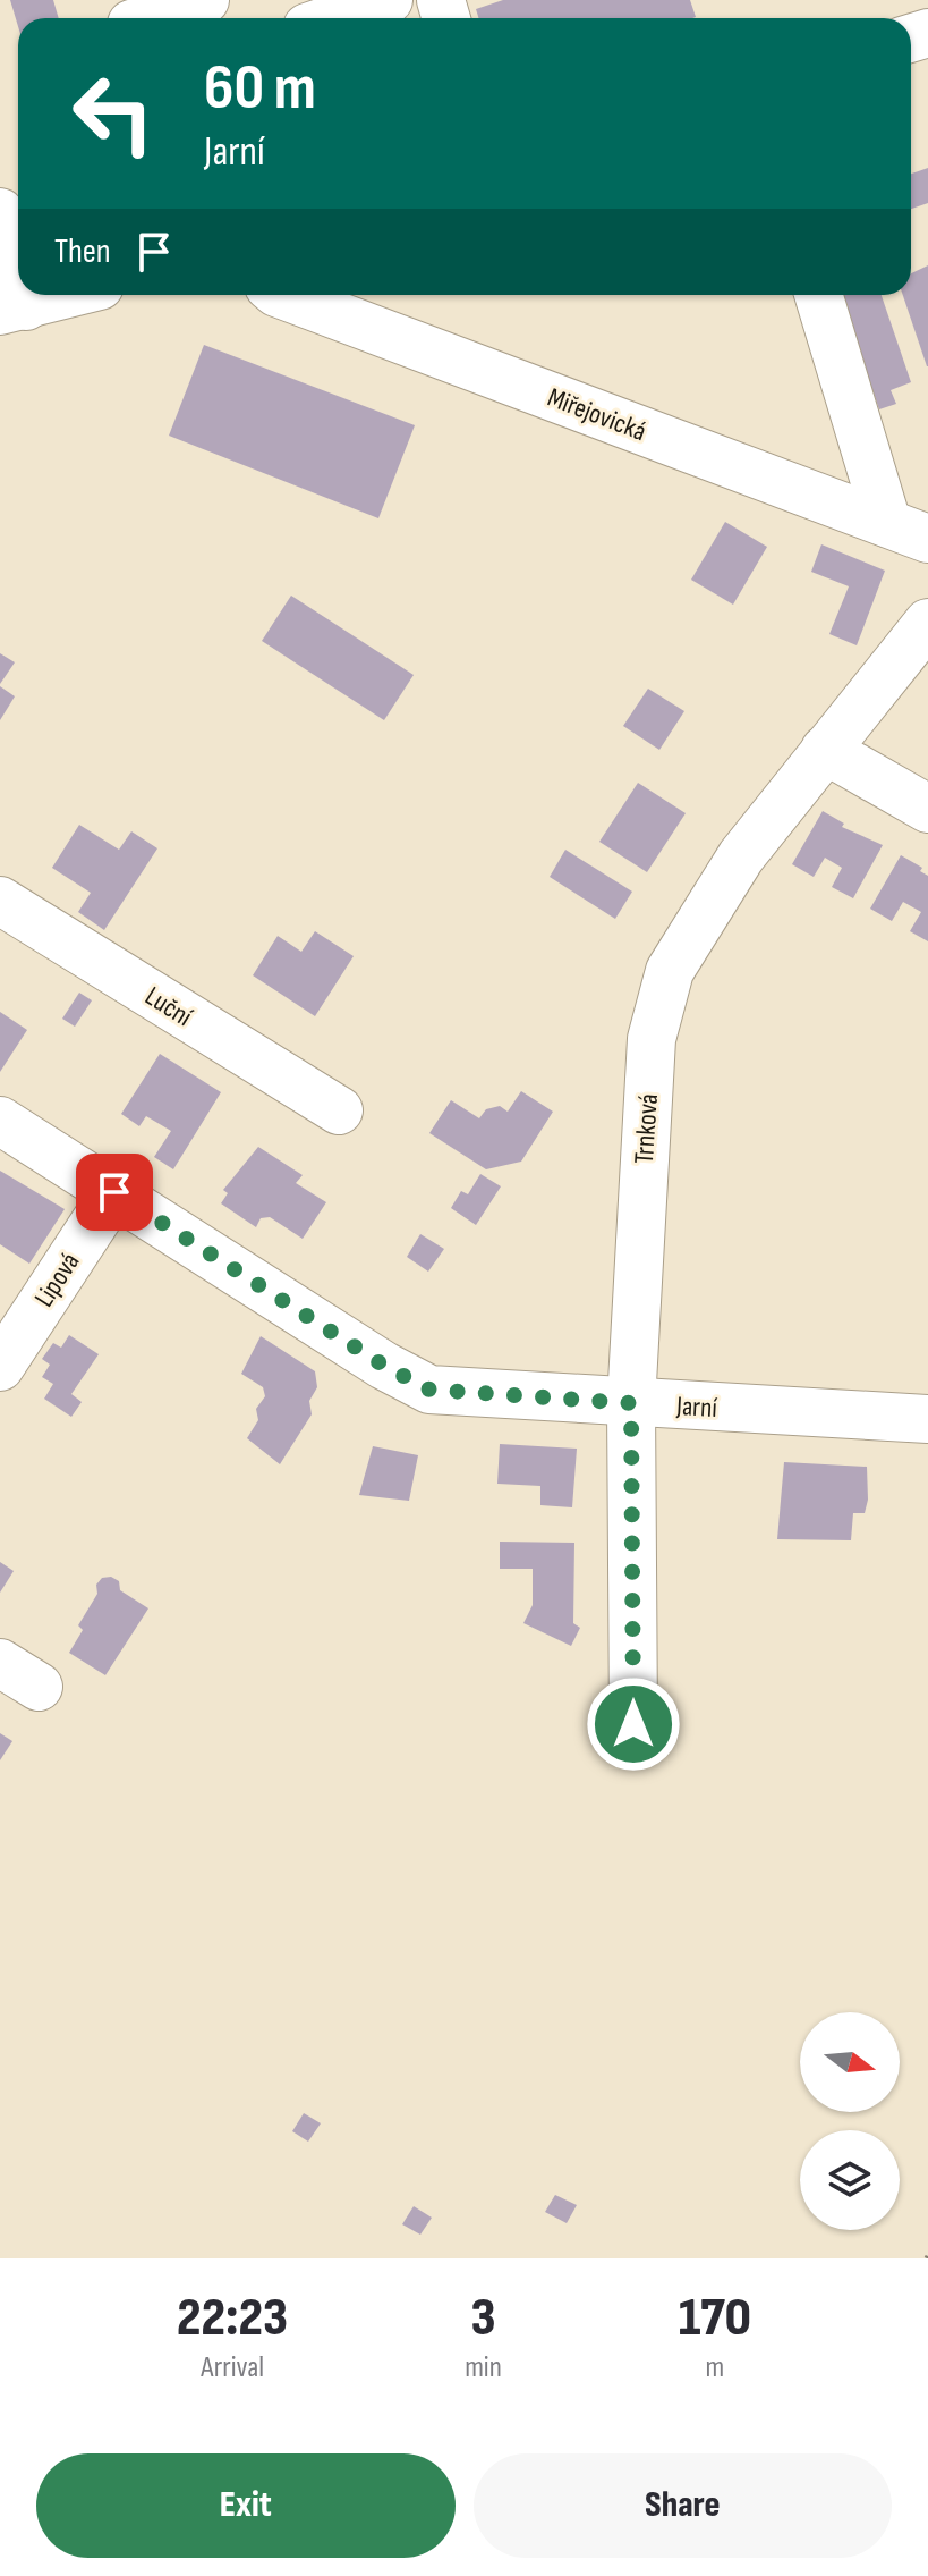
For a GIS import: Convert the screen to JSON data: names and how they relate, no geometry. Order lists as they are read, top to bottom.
{
  "streets": {
    "street": [
      "Miřejovická",
      "Luční",
      "Trnková",
      "Lipová",
      "Jarní"
    ]
  },
  "crossings": [
    ["Trnková", "Jarní"],
    ["Lipová", "Jarní"]
  ],
  "north": "right",
  "page": {
    "turn": ["60 m", "Jarní"],
    "then": "Then",
    "eta": [
      "22:23",
      "Arrival",
      "3",
      "min",
      "170",
      "m"
    ],
    "buttons": ["Exit", "Share"]
  }
}
